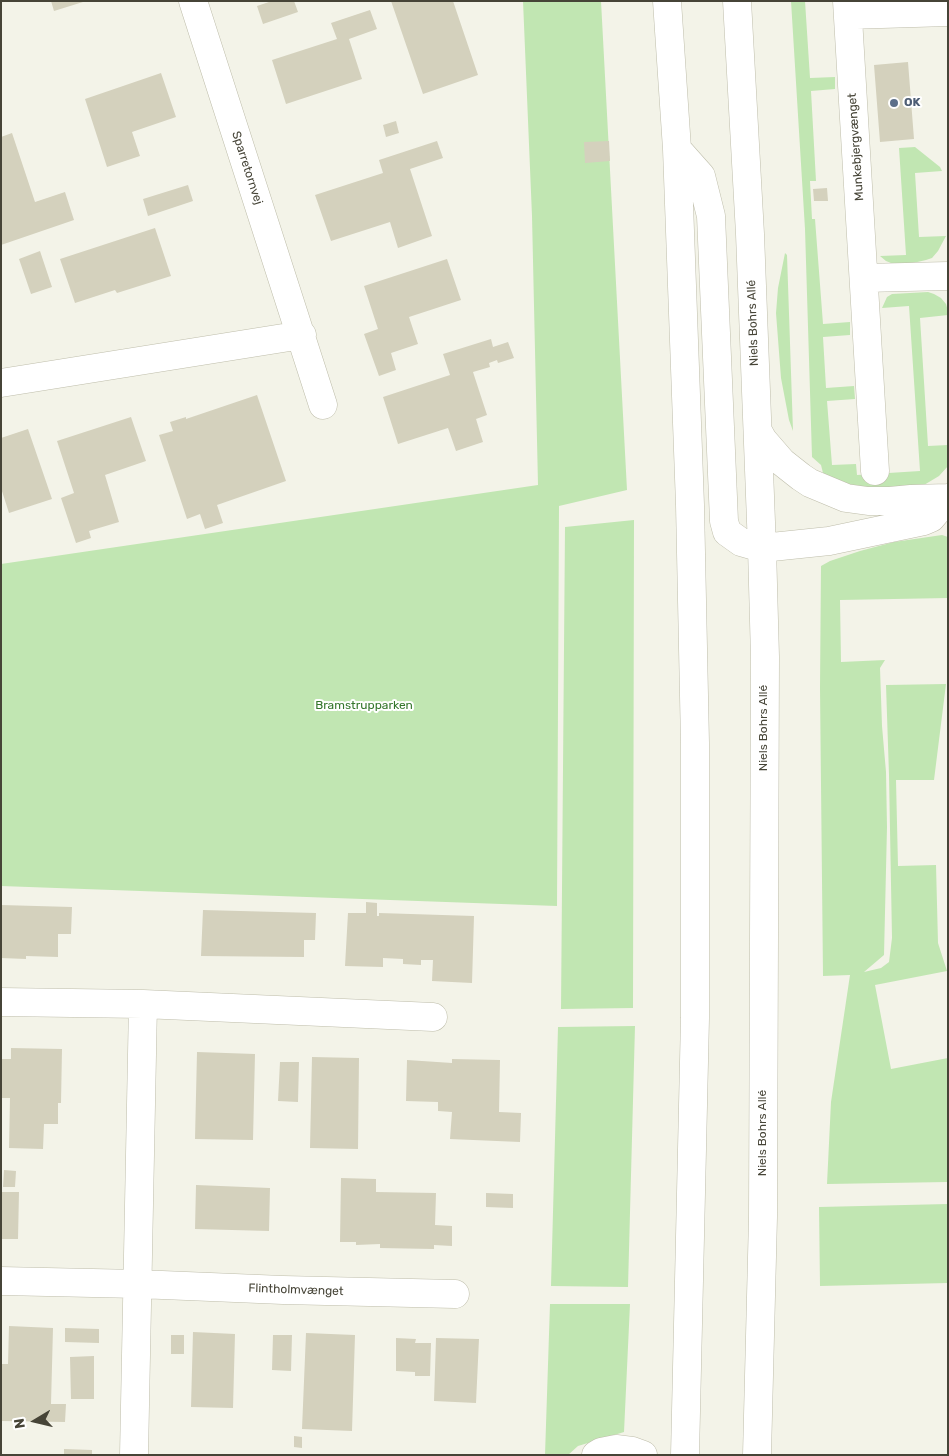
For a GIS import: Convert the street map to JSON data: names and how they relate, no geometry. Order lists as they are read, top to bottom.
{
  "streets": {
    "street": [
      "Munkebjergvænget",
      "Sparretornvej",
      "Niels Bohrs Allé",
      "Flintholmvænget"
    ]
  },
  "parks": ["Bramstrupparken"],
  "places": ["OK"],
  "north": "left"
}
